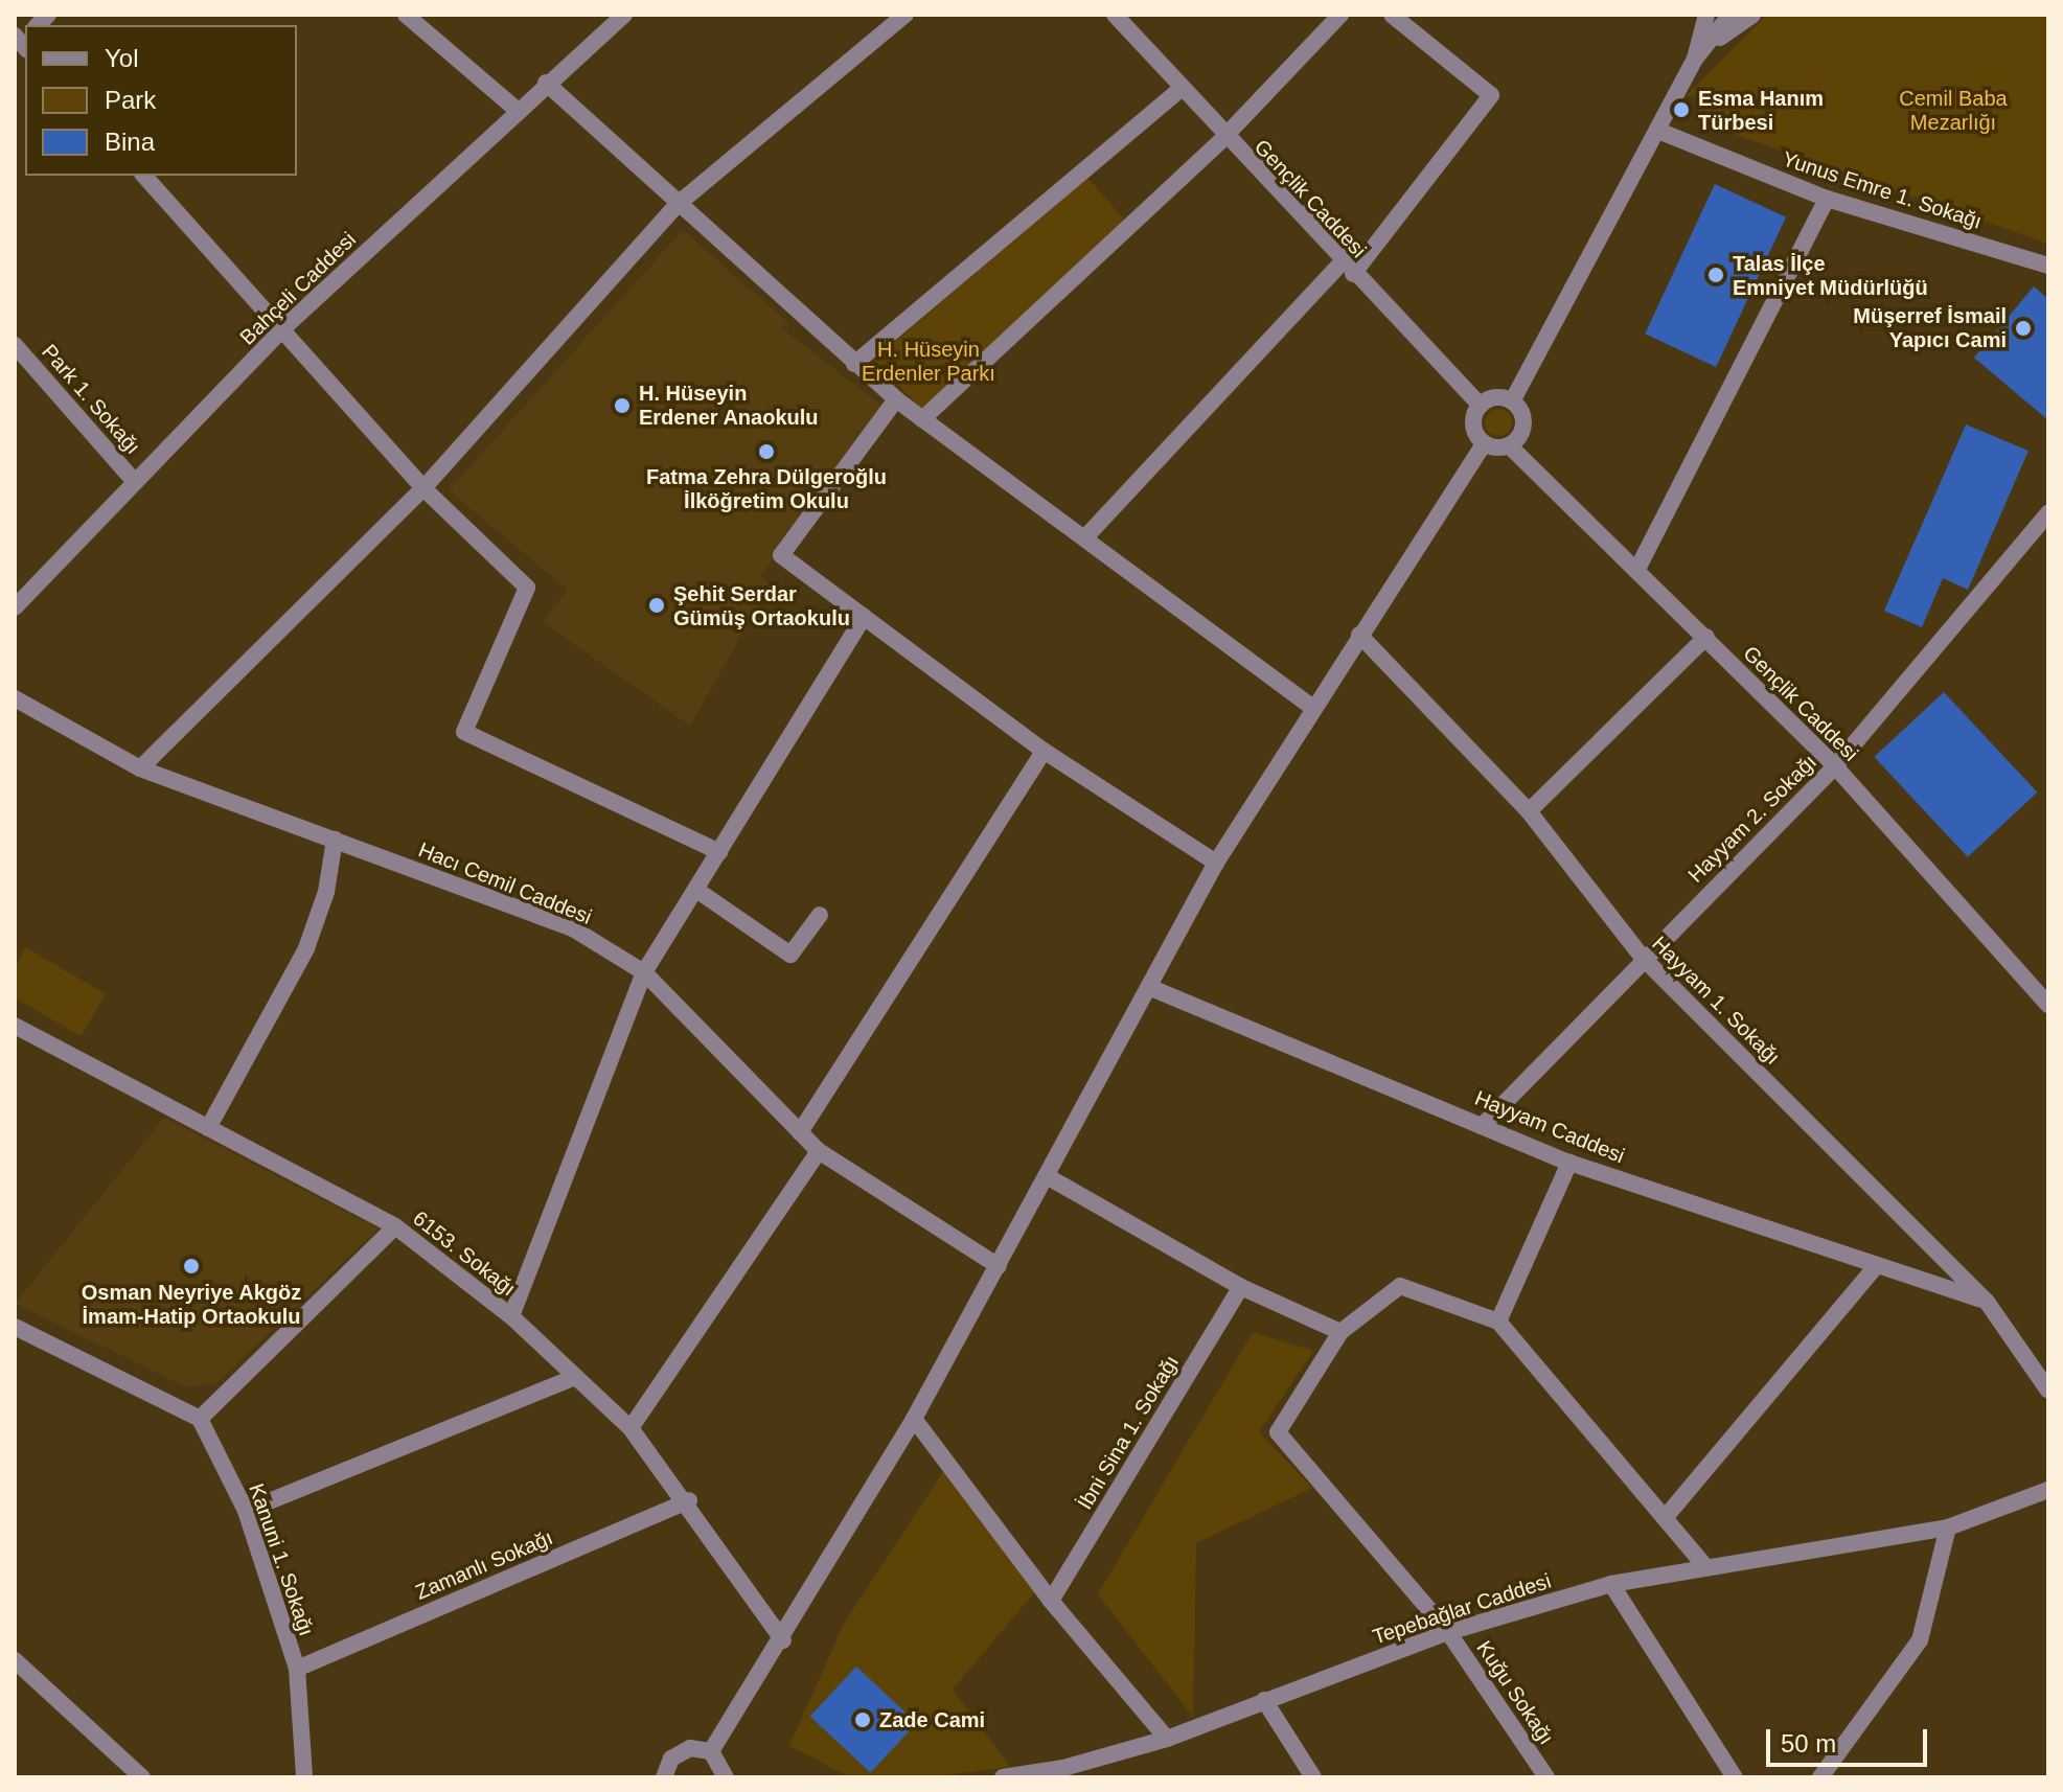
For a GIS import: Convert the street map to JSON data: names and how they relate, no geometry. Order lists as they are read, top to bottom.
{
  "streets": {
    "street": [
      "Yunus Emre 1. Sokağı",
      "Gençlik Caddesi",
      "Bahçeli Caddesi",
      "Park 1. Sokağı",
      "Hayyam 2. Sokağı",
      "Hacı Cemil Caddesi",
      "Hayyam 1. Sokağı",
      "Hayyam Caddesi",
      "6153. Sokağı",
      "İbni Sina 1. Sokağı",
      "Kanuni 1. Sokağı",
      "Zamanlı Sokağı",
      "Tepebağlar Caddesi",
      "Kuğu Sokağı"
    ]
  },
  "crossings": [
    ["Gençlik Caddesi", "Hayyam 2. Sokağı"],
    ["Bahçeli Caddesi", "Park 1. Sokağı"],
    ["Hayyam 2. Sokağı", "Hayyam 1. Sokağı"],
    ["Hayyam 2. Sokağı", "Hayyam Caddesi"],
    ["Hayyam 1. Sokağı", "Hayyam Caddesi"],
    ["6153. Sokağı", "Zamanlı Sokağı"],
    ["Kanuni 1. Sokağı", "Zamanlı Sokağı"],
    ["Tepebağlar Caddesi", "Kuğu Sokağı"]
  ],
  "parks": ["Cemil Baba Mezarlığı", "H. Hüseyin Erdenler Parkı"],
  "places": [
    "Esma Hanım Türbesi",
    "Talas İlçe Emniyet Müdürlüğü",
    "Müşerref İsmail Yapıcı Cami",
    "H. Hüseyin Erdener Anaokulu",
    "Fatma Zehra Dülgeroğlu İlköğretim Okulu",
    "Şehit Serdar Gümüş Ortaokulu",
    "Osman Neyriye Akgöz İmam-Hatip Ortaokulu",
    "Zade Cami"
  ],
  "legend": ["Yol", "Park", "Bina"],
  "scale_bar": "50 m"
}
